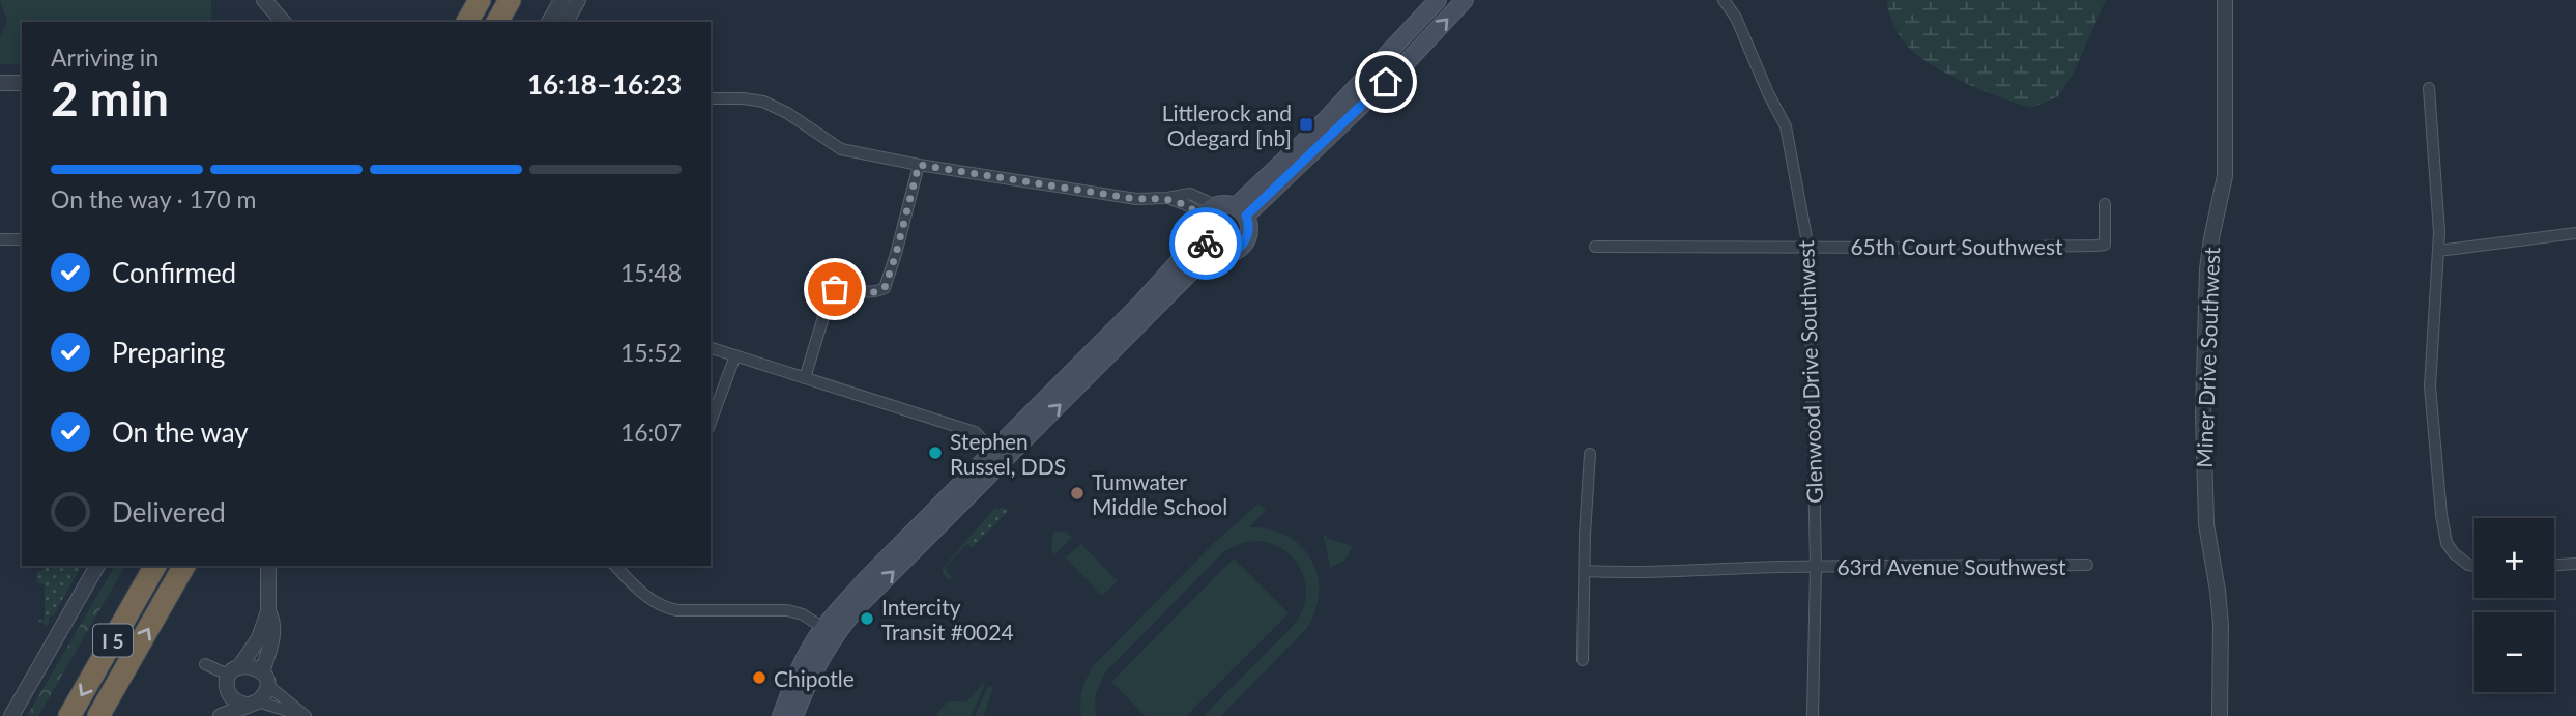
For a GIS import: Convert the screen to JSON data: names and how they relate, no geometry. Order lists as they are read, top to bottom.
{
  "streets": {
    "highway": ["I 5"],
    "street": [
      "65th Court Southwest",
      "Miner Drive Southwest",
      "Glenwood Drive Southwest",
      "63rd Avenue Southwest"
    ]
  },
  "crossings": [
    ["65th Court Southwest", "Glenwood Drive Southwest"],
    ["Glenwood Drive Southwest", "63rd Avenue Southwest"]
  ],
  "places": {
    "transit": ["Littlerock and Odegard [nb]"],
    "other": [
      "Stephen Russel, DDS",
      "Tumwater Middle School",
      "Intercity Transit #0024",
      "Chipotle"
    ]
  },
  "page": {
    "heading": ["2 min", "Arriving in", "16:18–16:23"],
    "bar": "On the way · 170 m",
    "list": [
      ["Confirmed", "15:48"],
      ["Preparing", "15:52"],
      ["On the way", "16:07"],
      "Delivered"
    ],
    "map_buttons": ["+", "−"]
  }
}
